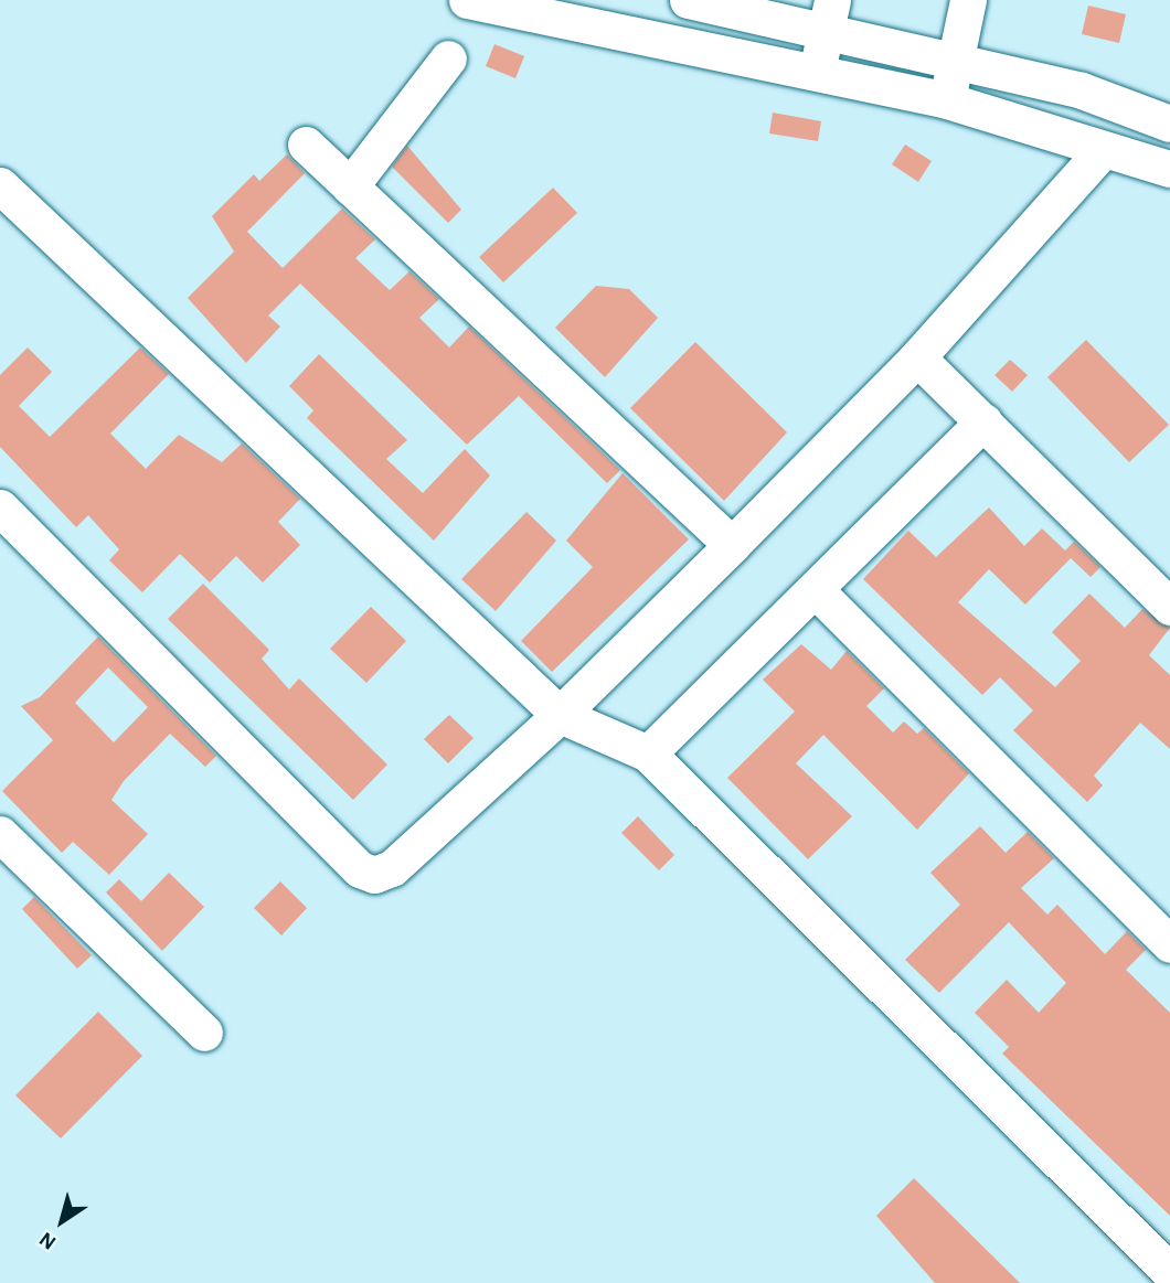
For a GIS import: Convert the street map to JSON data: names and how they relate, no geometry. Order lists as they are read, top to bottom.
{
  "north": "bottom left"
}
